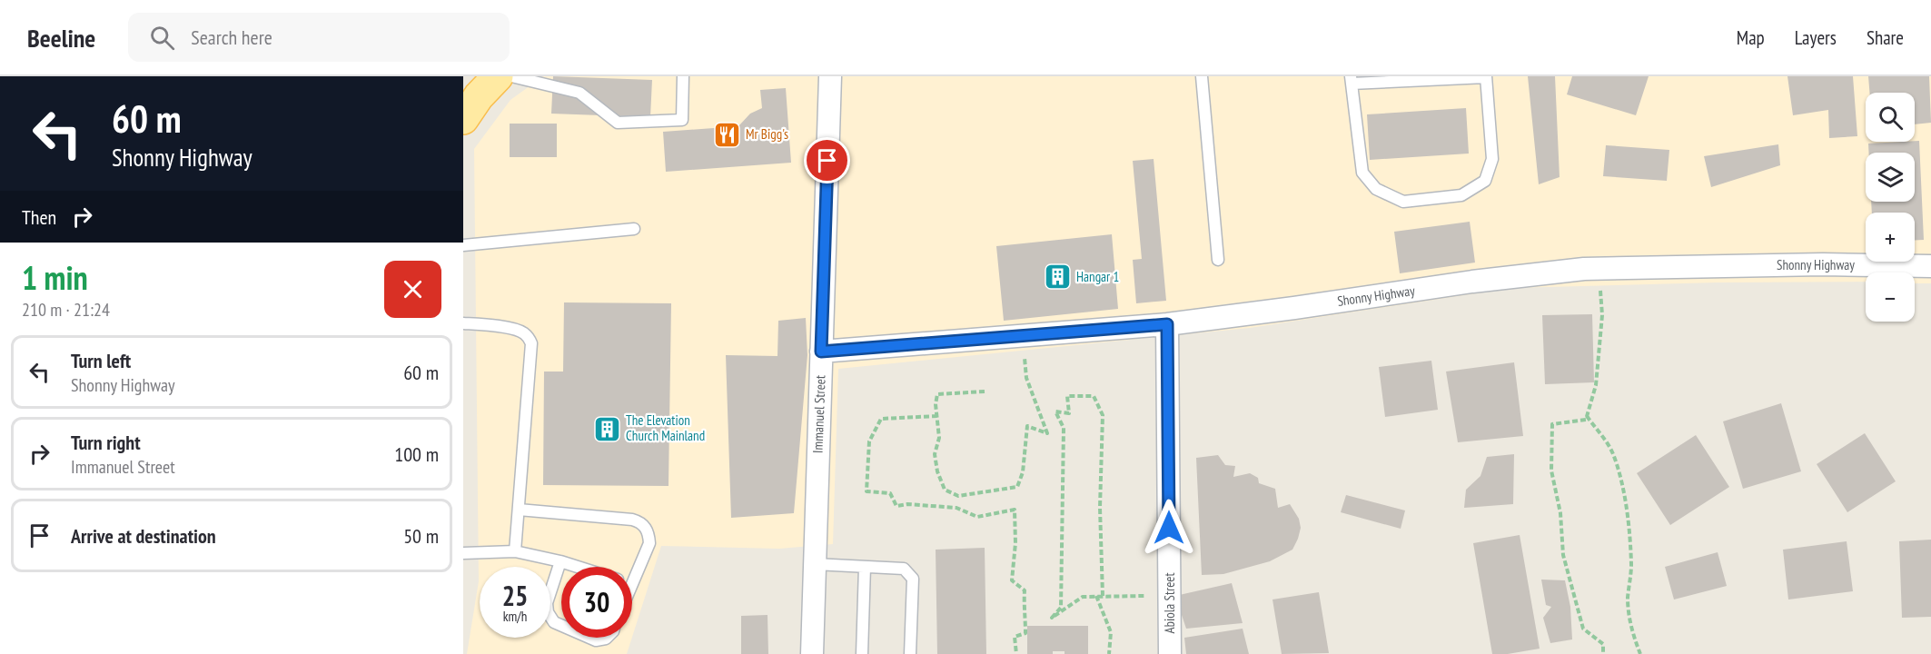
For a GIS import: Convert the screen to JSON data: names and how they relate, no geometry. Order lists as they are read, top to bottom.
{
  "streets": {
    "street": ["Shonny Highway", "Immanuel Street", "Abiola Street"]
  },
  "crossings": [
    ["Shonny Highway", "Immanuel Street"],
    ["Shonny Highway", "Abiola Street"]
  ],
  "places": {
    "restaurant": ["Mr Bigg's"],
    "building": ["Hangar 1", "The Elevation Church Mainland"]
  },
  "page": {
    "header": "Beeline",
    "search": "Search here",
    "nav": ["Map", "Layers", "Share"],
    "turn": ["60 m", "Shonny Highway"],
    "map_buttons": ["+", "−"],
    "then": "Then",
    "heading": ["1 min", "210 m · 21:24"],
    "list": [
      {
        "name": "Turn left",
        "note": "Shonny Highway",
        "value": "60 m"
      },
      {
        "name": "Turn right",
        "note": "Immanuel Street",
        "value": "100 m"
      },
      {
        "name": "Arrive at destination",
        "value": "50 m"
      }
    ],
    "speed": "25 km/h",
    "limit": "30"
  }
}
